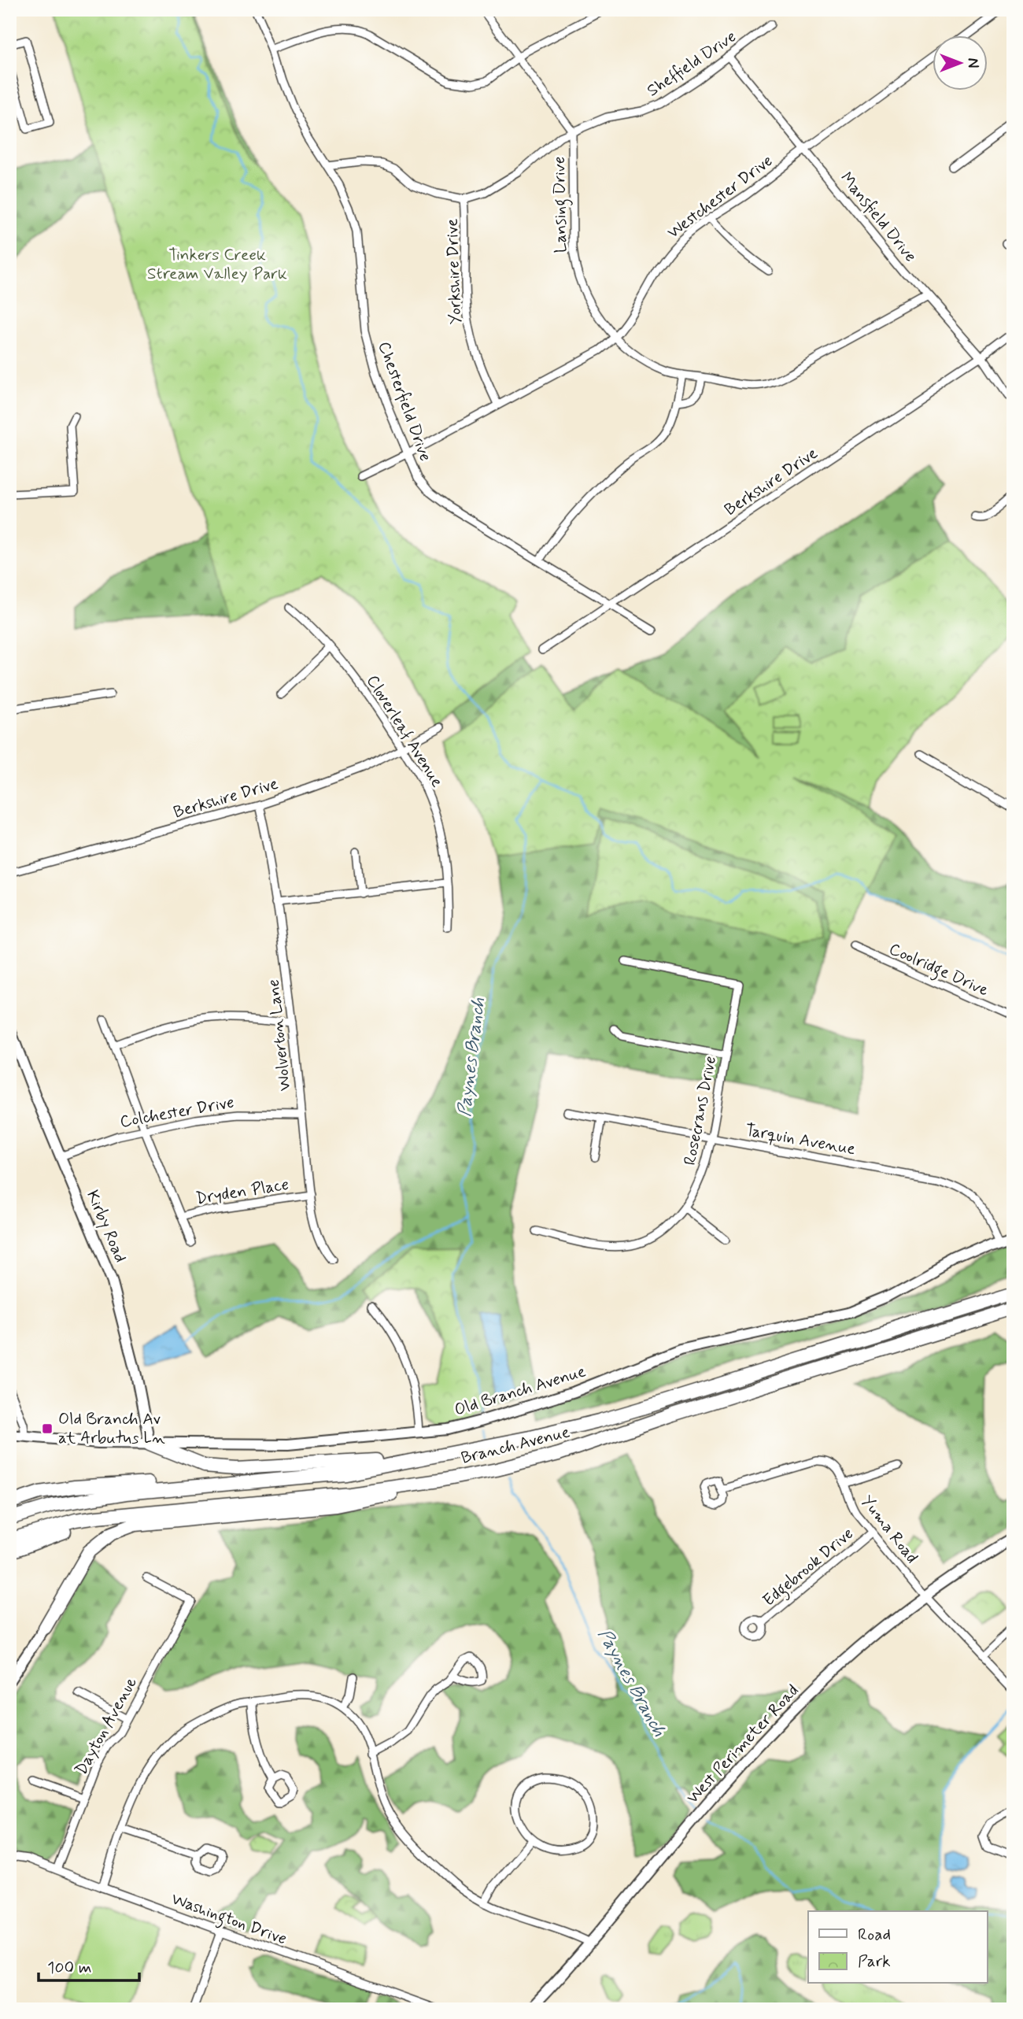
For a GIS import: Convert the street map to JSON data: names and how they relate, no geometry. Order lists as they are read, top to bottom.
{
  "streets": {
    "highway": ["Branch Avenue"],
    "main road": ["Kirby Road", "Old Branch Avenue", "West Perimeter Road"],
    "street": [
      "Sheffield Drive",
      "Westchester Drive",
      "Lansing Drive",
      "Mansfield Drive",
      "Yorkshire Drive",
      "Chesterfield Drive",
      "Berkshire Drive",
      "Cloverleaf Avenue",
      "Coolridge Drive",
      "Wolverton Lane",
      "Rosecrans Drive",
      "Colchester Drive",
      "Tarquin Avenue",
      "Dryden Place",
      "Yuma Road",
      "Edgebrook Drive",
      "Dayton Avenue",
      "Washington Drive"
    ]
  },
  "crossings": [
    ["Sheffield Drive", "Lansing Drive"],
    ["Sheffield Drive", "Mansfield Drive"],
    ["Sheffield Drive", "Yorkshire Drive"],
    ["Westchester Drive", "Lansing Drive"],
    ["Westchester Drive", "Mansfield Drive"],
    ["Westchester Drive", "Yorkshire Drive"],
    ["Westchester Drive", "Chesterfield Drive"],
    ["Lansing Drive", "Mansfield Drive"],
    ["Mansfield Drive", "Berkshire Drive"],
    ["Chesterfield Drive", "Berkshire Drive"],
    ["Berkshire Drive", "Cloverleaf Avenue"],
    ["Berkshire Drive", "Wolverton Lane"],
    ["Wolverton Lane", "Colchester Drive"],
    ["Wolverton Lane", "Dryden Place"],
    ["Rosecrans Drive", "Tarquin Avenue"],
    ["Colchester Drive", "Kirby Road"],
    ["Tarquin Avenue", "Old Branch Avenue"],
    ["Kirby Road", "Old Branch Avenue"],
    ["Yuma Road", "Edgebrook Drive"],
    ["Yuma Road", "West Perimeter Road"],
    ["Dayton Avenue", "Washington Drive"]
  ],
  "water": ["Paynes Branch"],
  "parks": ["Tinkers Creek Stream Valley Park"],
  "places": {
    "transit": ["Old Branch Av at Arbutus Ln"]
  },
  "legend": ["Road", "Park"],
  "scale_bar": "100 m",
  "north": "right"
}
